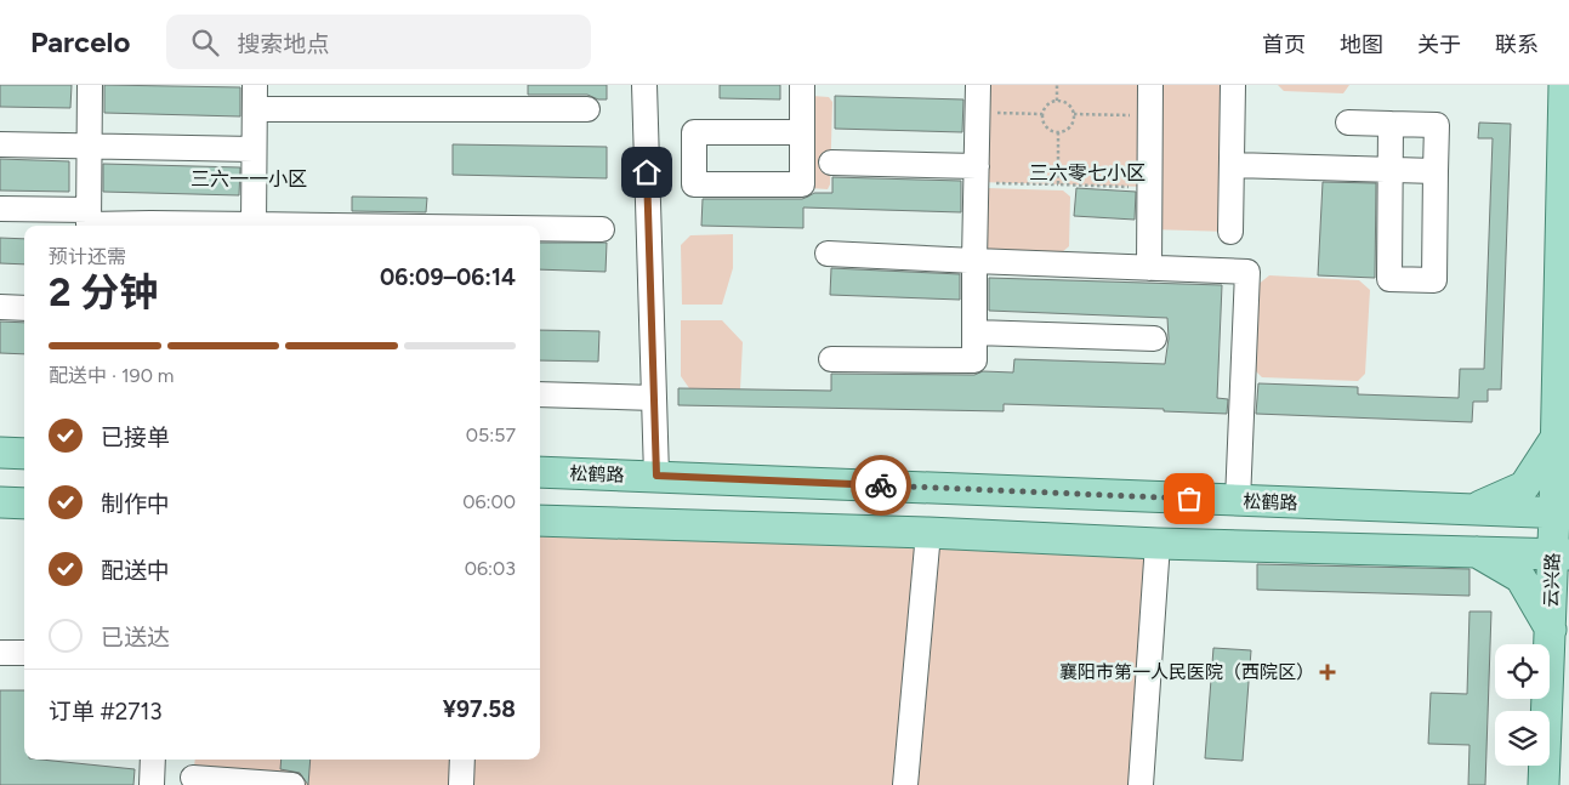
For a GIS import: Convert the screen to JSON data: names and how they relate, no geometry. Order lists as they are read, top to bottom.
{
  "streets": {
    "main road": ["松鹤路", "云兴路"]
  },
  "crossings": [
    ["松鹤路", "云兴路"]
  ],
  "districts": ["三六零七小区", "三六一一小区"],
  "places": {
    "health": ["襄阳市第一人民医院（西院区）"]
  },
  "page": {
    "header": "Parcelo",
    "search": "搜索地点",
    "nav": [
      "首页",
      "地图",
      "关于",
      "联系"
    ],
    "heading": ["2 分钟", "预计还需", "06:09–06:14"],
    "panel": ["订单 #2713", "¥97.58"],
    "bar": "配送中 · 190 m",
    "list": [
      ["已接单", "05:57"],
      ["制作中", "06:00"],
      ["配送中", "06:03"],
      "已送达"
    ]
  }
}
